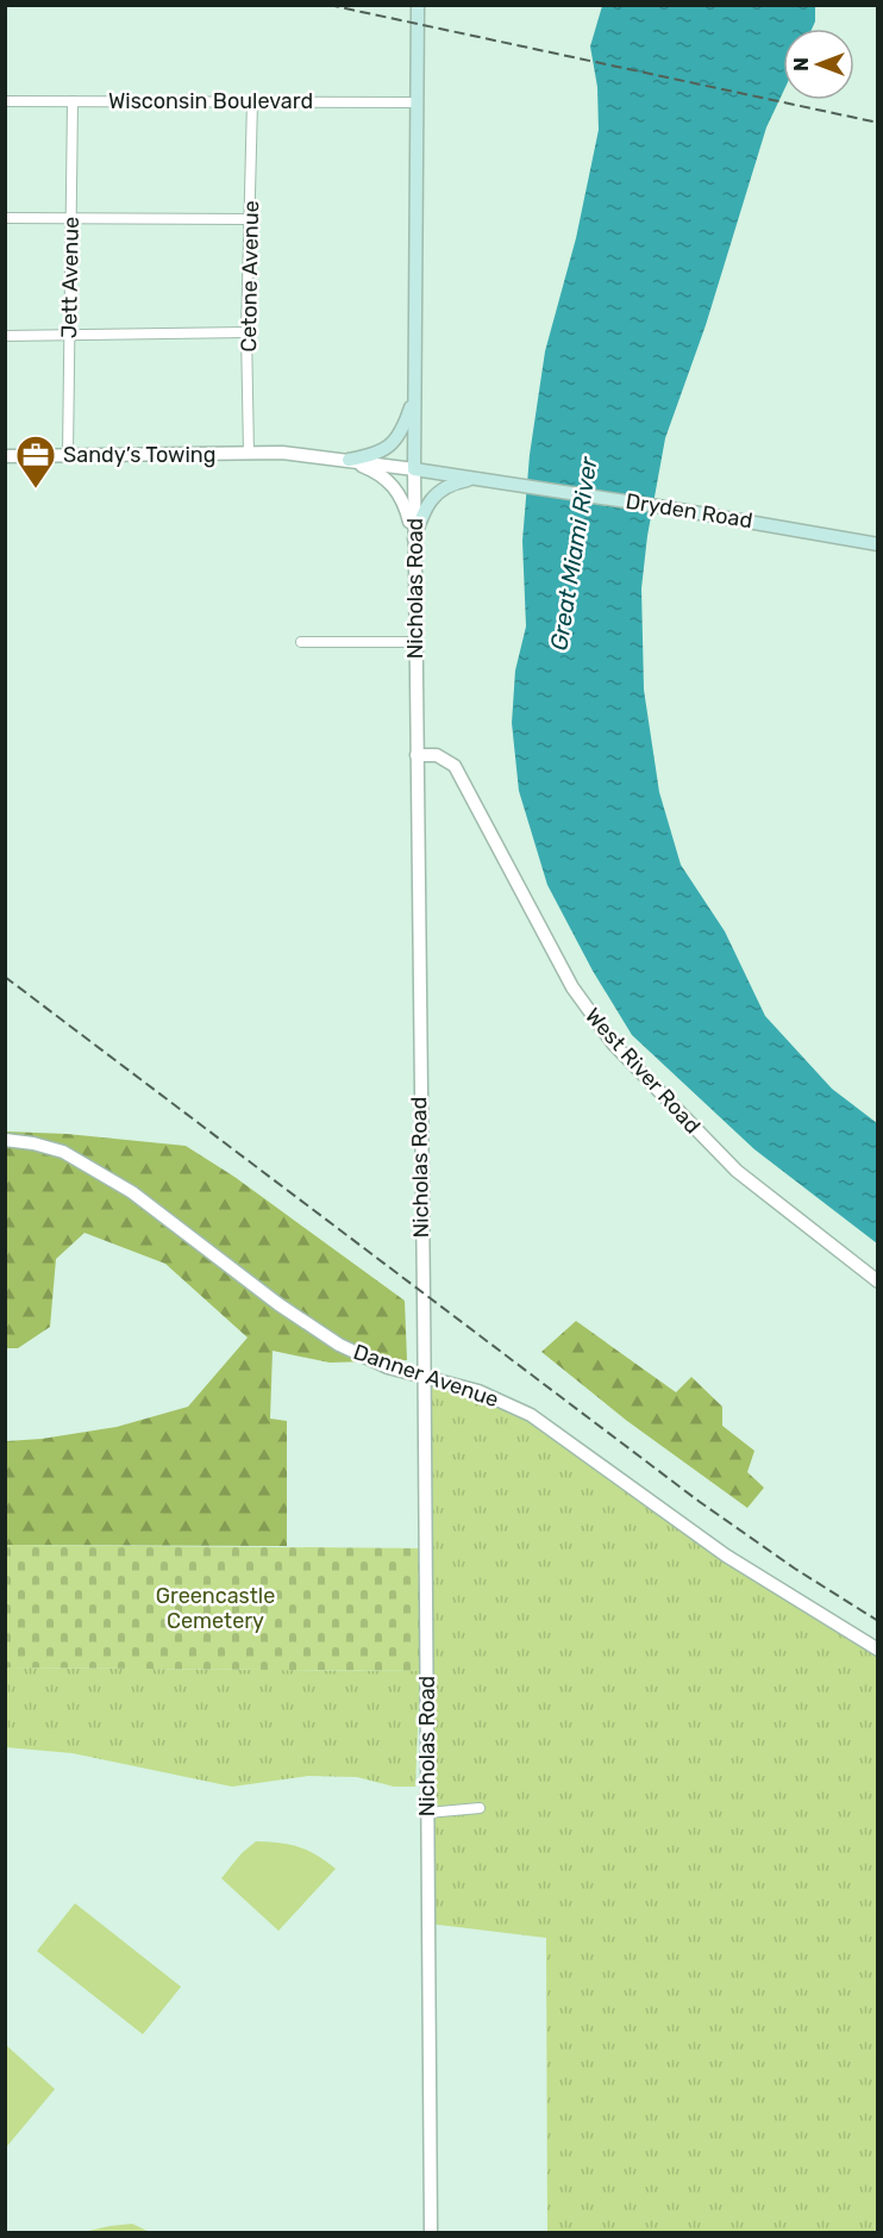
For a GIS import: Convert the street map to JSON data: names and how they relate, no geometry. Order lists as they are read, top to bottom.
{
  "streets": {
    "main road": ["Dryden Road", "Nicholas Road"],
    "street": [
      "Wisconsin Boulevard",
      "Cetone Avenue",
      "Jett Avenue",
      "West River Road",
      "Danner Avenue"
    ]
  },
  "crossings": [
    ["Wisconsin Boulevard", "Cetone Avenue"],
    ["Wisconsin Boulevard", "Jett Avenue"],
    ["Wisconsin Boulevard", "Nicholas Road"],
    ["Dryden Road", "Nicholas Road"],
    ["Nicholas Road", "West River Road"],
    ["Nicholas Road", "Danner Avenue"]
  ],
  "water": ["Great Miami River"],
  "parks": ["Greencastle Cemetery"],
  "places": {
    "office": ["Sandy’s Towing"]
  },
  "north": "left"
}
